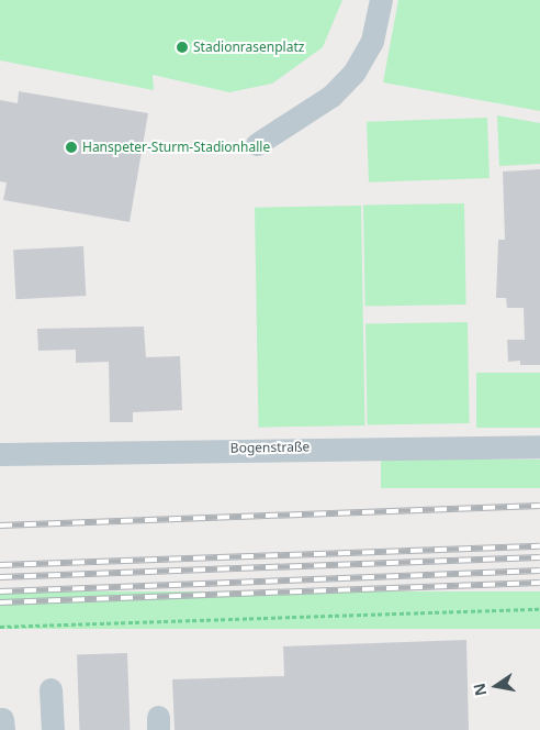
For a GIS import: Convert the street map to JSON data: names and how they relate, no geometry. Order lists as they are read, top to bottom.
{
  "streets": {
    "street": ["Bogenstraße"]
  },
  "places": ["Stadionrasenplatz", "Hanspeter-Sturm-Stadionhalle"],
  "north": "left"
}
